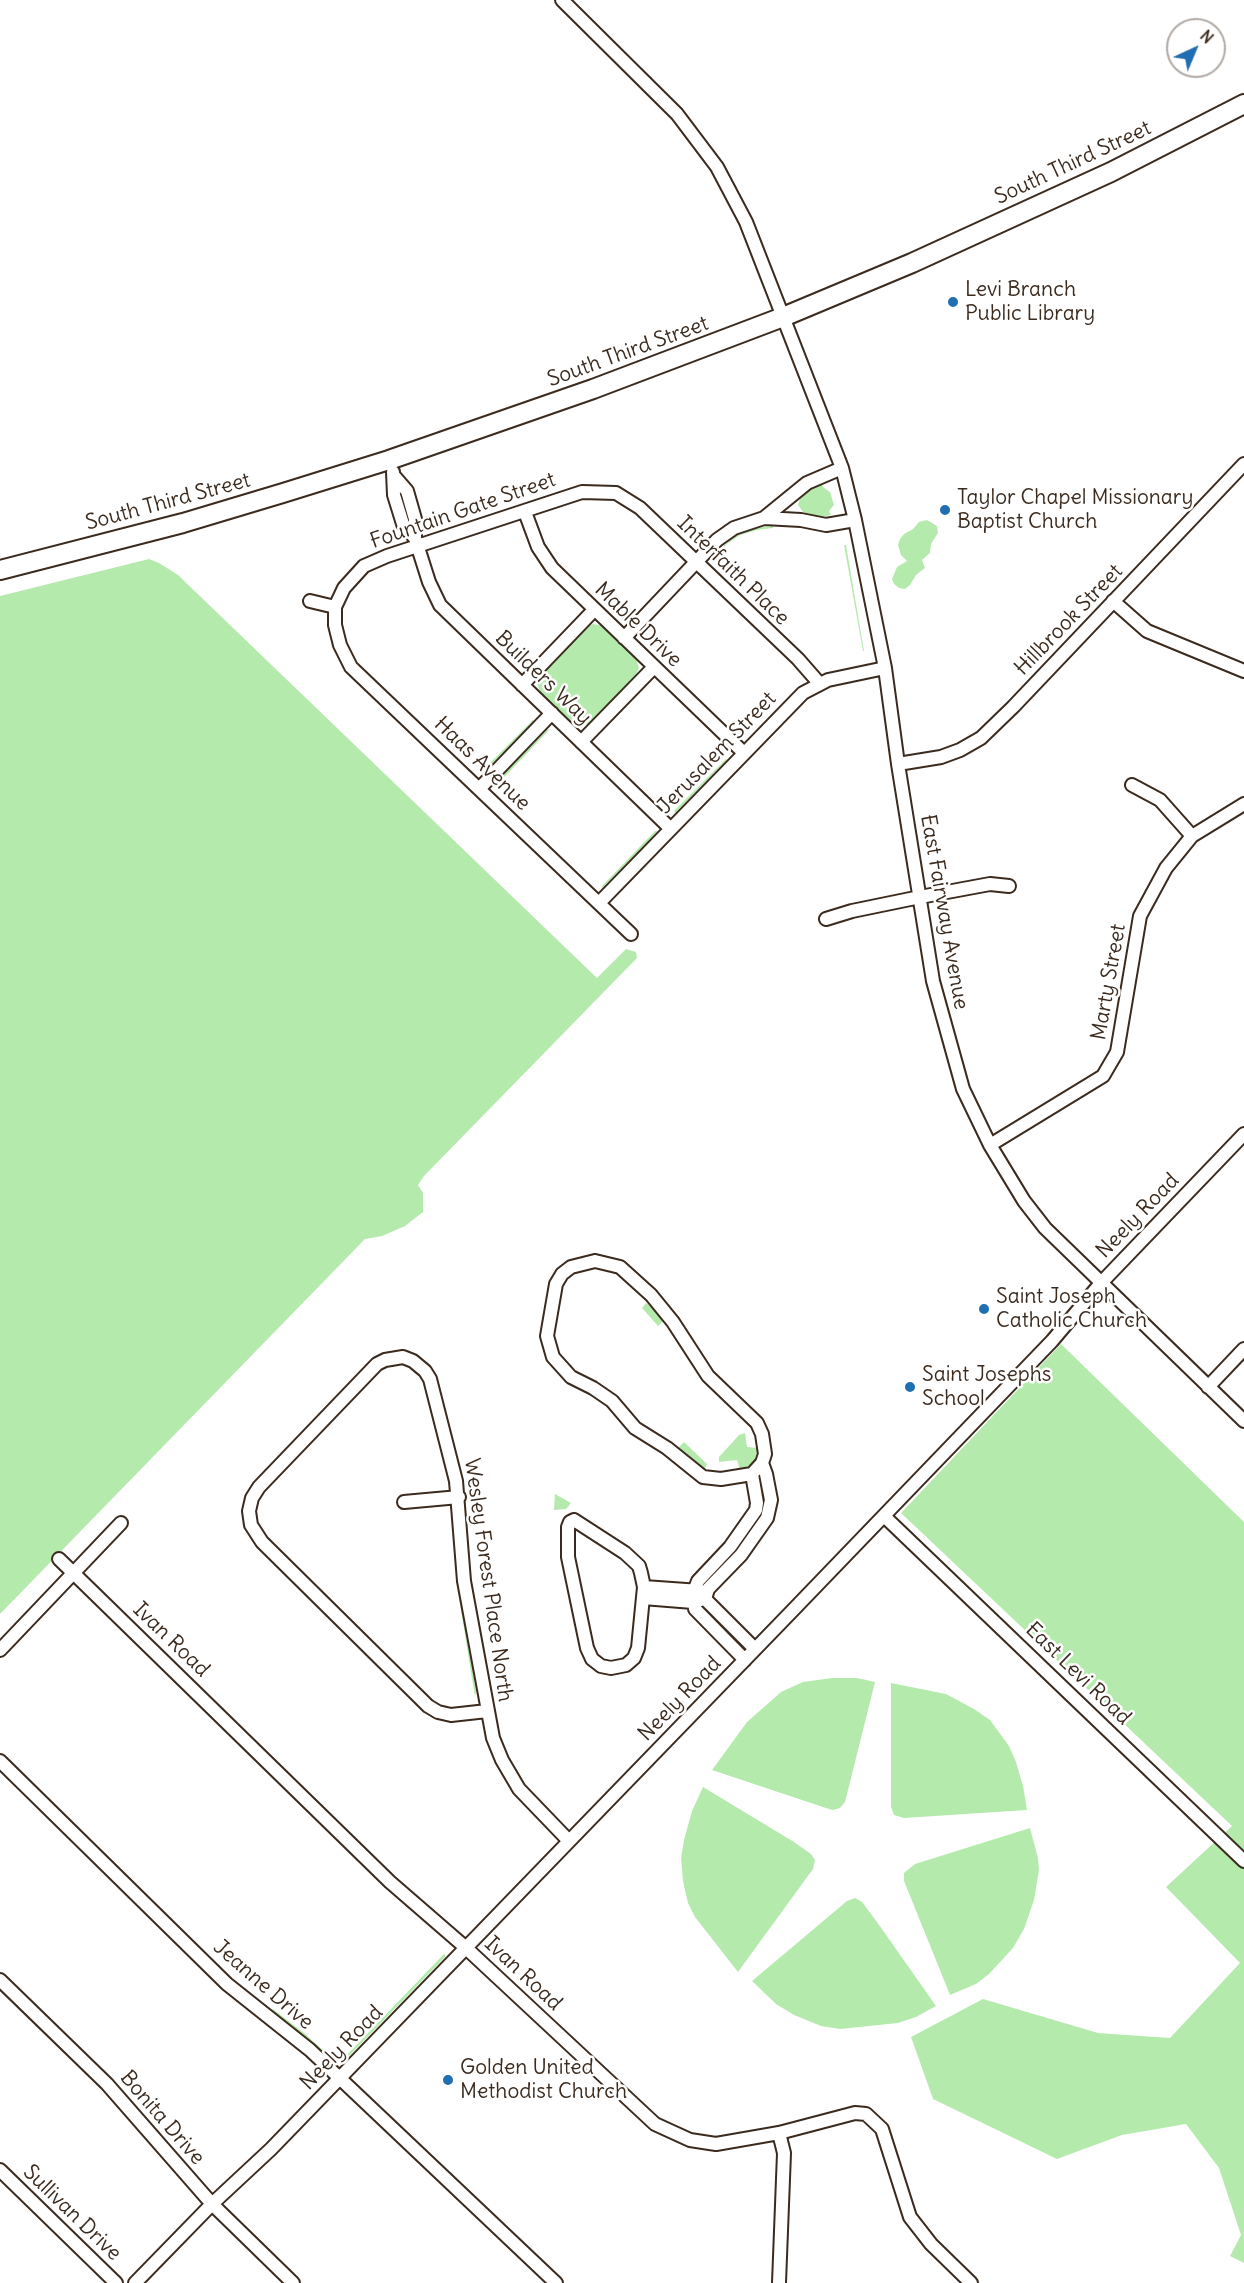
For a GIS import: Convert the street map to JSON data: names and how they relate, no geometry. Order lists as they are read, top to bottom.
{
  "streets": {
    "highway": ["South Third Street"],
    "street": [
      "Fountain Gate Street",
      "Interfaith Place",
      "Hillbrook Street",
      "Mable Drive",
      "Builders Way",
      "Jerusalem Street",
      "Haas Avenue",
      "East Fairway Avenue",
      "Marty Street",
      "Neely Road",
      "Wesley Forest Place North",
      "Ivan Road",
      "East Levi Road",
      "Jeanne Drive",
      "Bonita Drive",
      "Sullivan Drive"
    ]
  },
  "crossings": [
    ["South Third Street", "Builders Way"],
    ["South Third Street", "East Fairway Avenue"],
    ["Fountain Gate Street", "Interfaith Place"],
    ["Fountain Gate Street", "Mable Drive"],
    ["Fountain Gate Street", "Builders Way"],
    ["Fountain Gate Street", "Haas Avenue"],
    ["Interfaith Place", "Jerusalem Street"],
    ["Hillbrook Street", "East Fairway Avenue"],
    ["Mable Drive", "Jerusalem Street"],
    ["Builders Way", "Jerusalem Street"],
    ["Jerusalem Street", "Haas Avenue"],
    ["Jerusalem Street", "East Fairway Avenue"],
    ["East Fairway Avenue", "Marty Street"],
    ["East Fairway Avenue", "Neely Road"],
    ["Neely Road", "Wesley Forest Place North"],
    ["Neely Road", "Ivan Road"],
    ["Neely Road", "East Levi Road"],
    ["Neely Road", "Jeanne Drive"],
    ["Neely Road", "Bonita Drive"]
  ],
  "places": [
    "Levi Branch Public Library",
    "Taylor Chapel Missionary Baptist Church",
    "Saint Joseph Catholic Church",
    "Saint Josephs School",
    "Golden United Methodist Church"
  ],
  "north": "top right"
}
